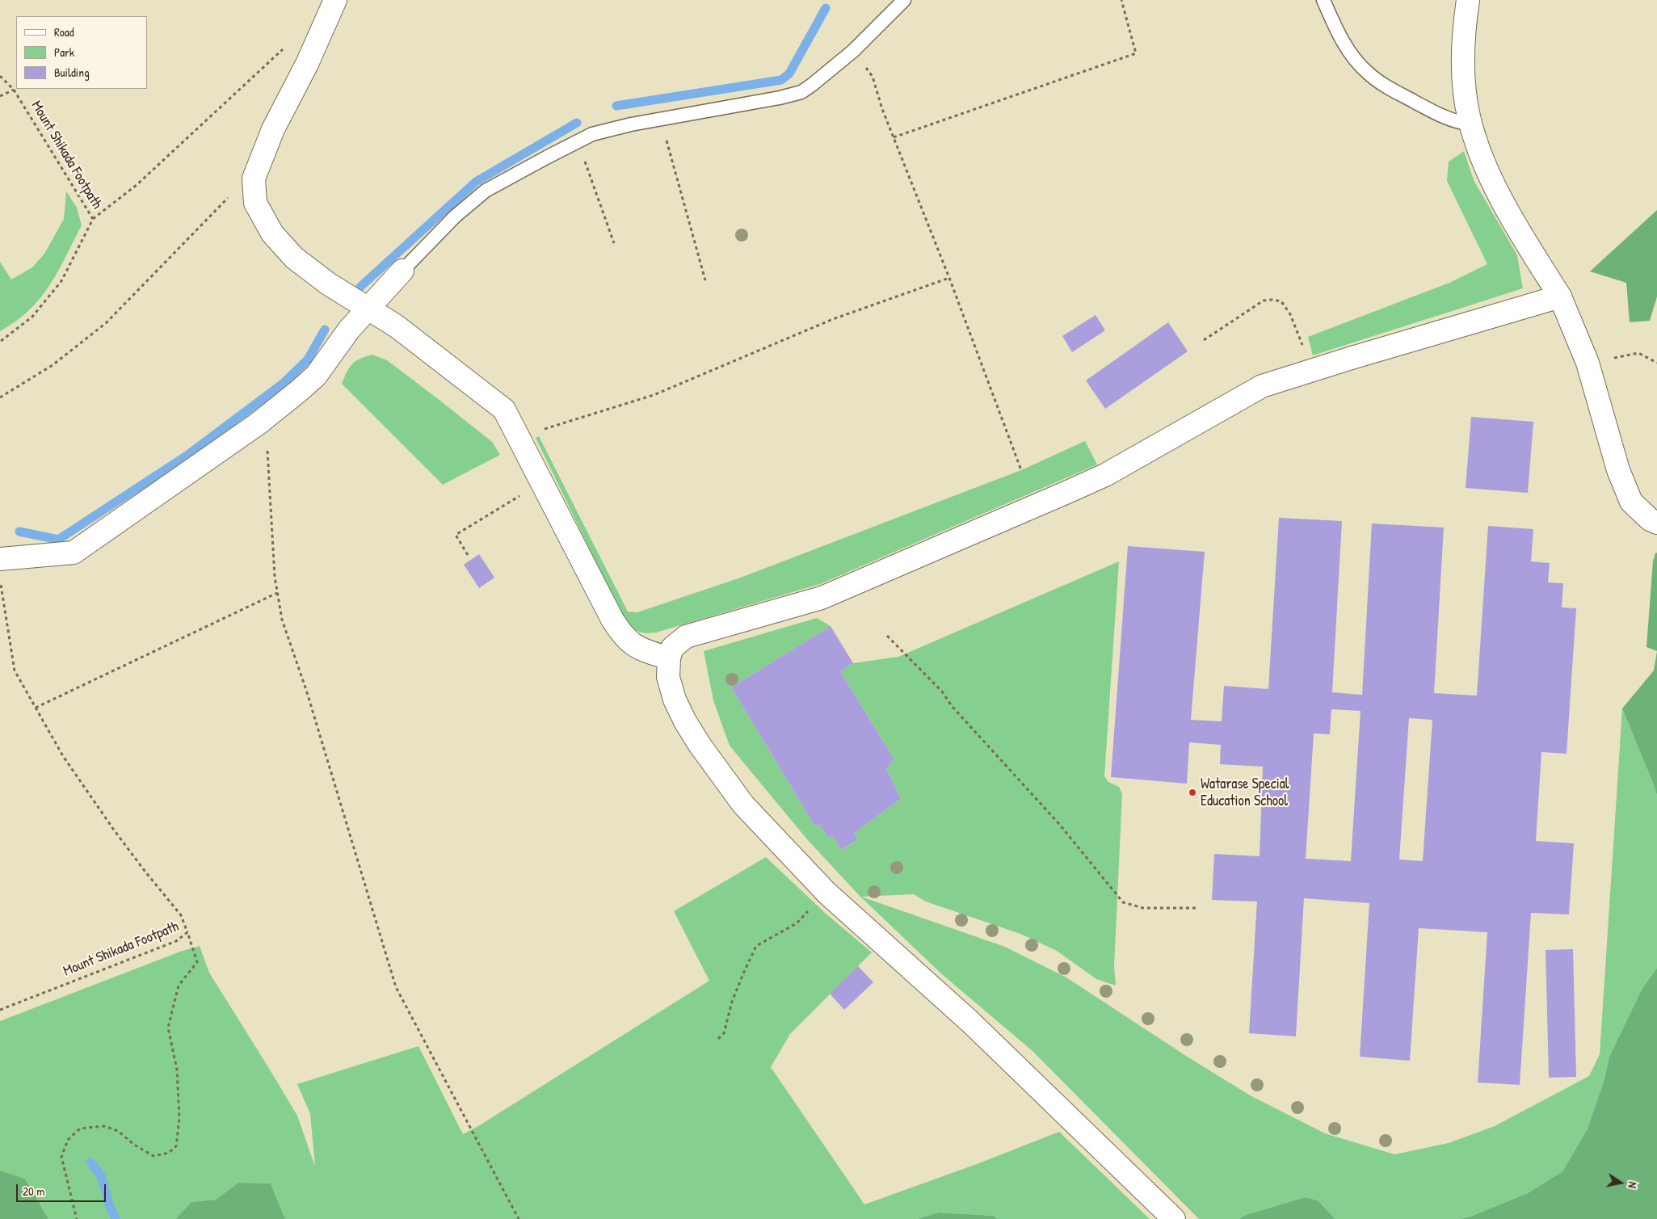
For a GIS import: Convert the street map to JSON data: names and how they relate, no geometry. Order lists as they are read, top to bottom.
{
  "streets": {
    "path": ["Mount Shikada Footpath"]
  },
  "places": ["Watarase Special Education School"],
  "legend": ["Road", "Park", "Building"],
  "scale_bar": "20 m",
  "north": "right"
}
